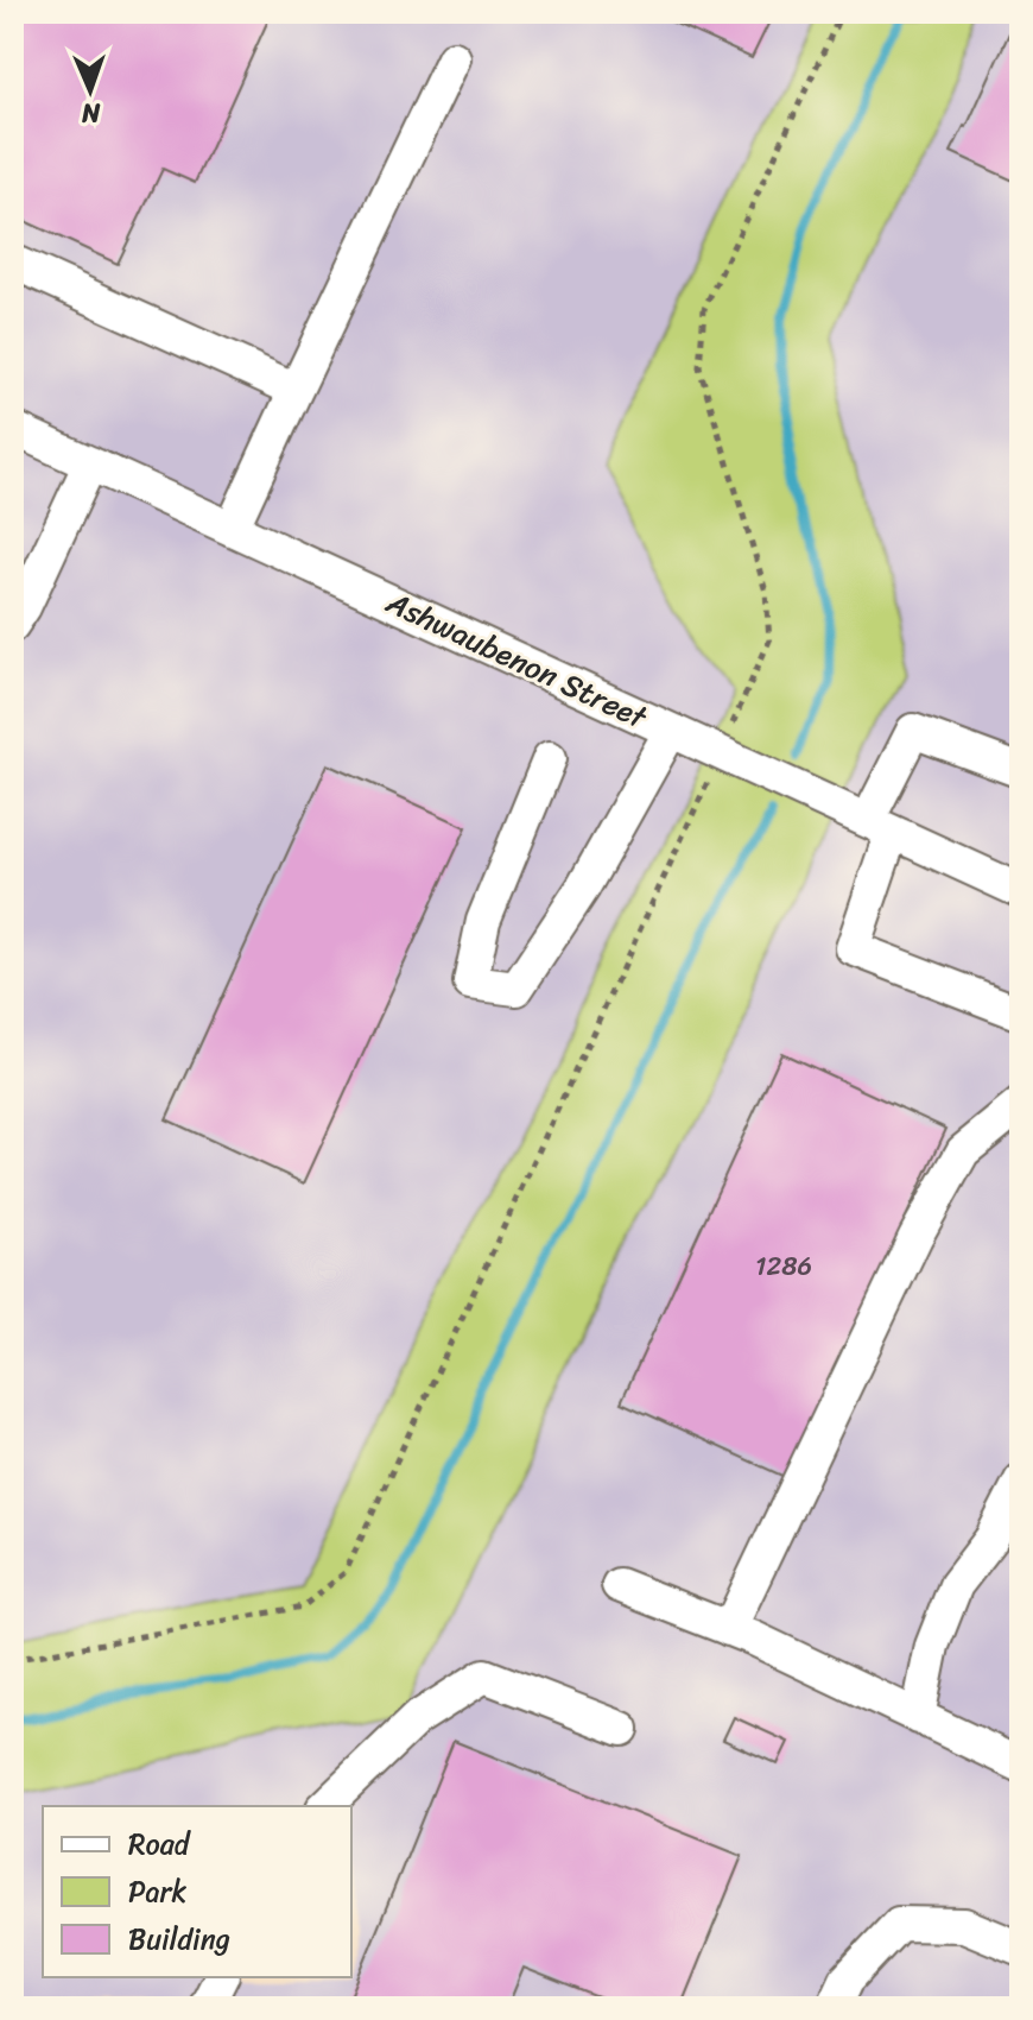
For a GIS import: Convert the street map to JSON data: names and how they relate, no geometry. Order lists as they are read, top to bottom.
{
  "streets": {
    "street": ["Ashwaubenon Street"]
  },
  "house_numbers": ["1286"],
  "legend": ["Road", "Park", "Building"],
  "north": "bottom"
}
